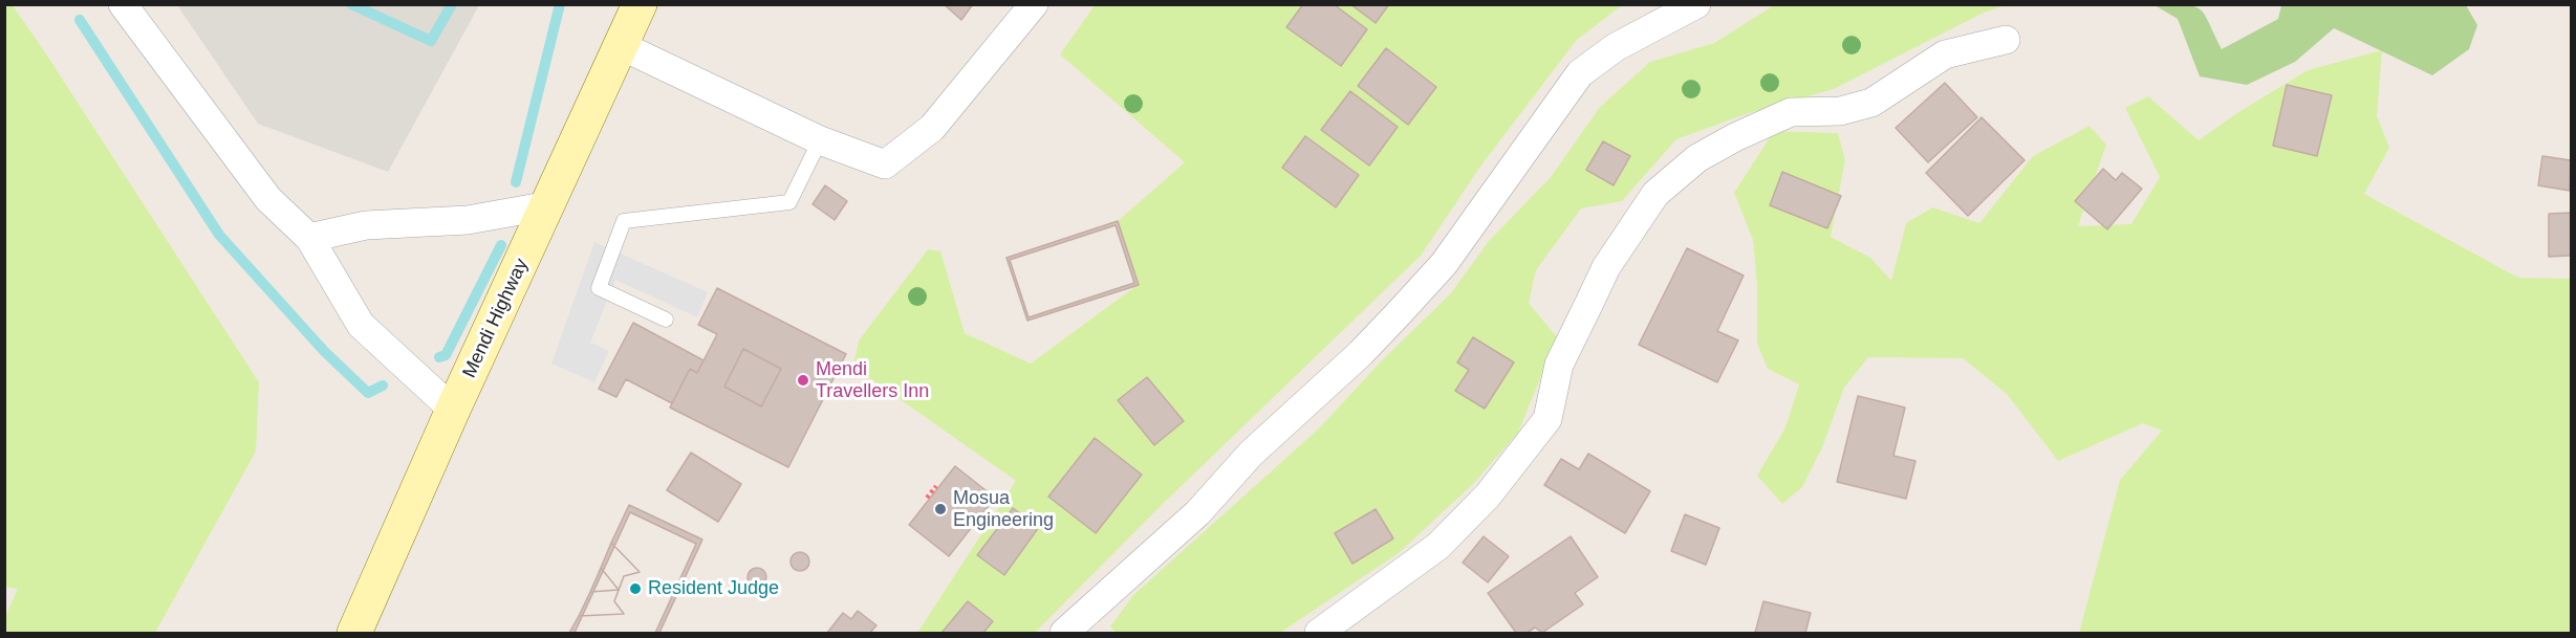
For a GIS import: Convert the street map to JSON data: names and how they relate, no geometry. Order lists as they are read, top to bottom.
{
  "streets": {
    "main road": ["Mendi Highway"]
  },
  "places": ["Mendi Travellers Inn", "Mosua Engineering", "Resident Judge"]
}
